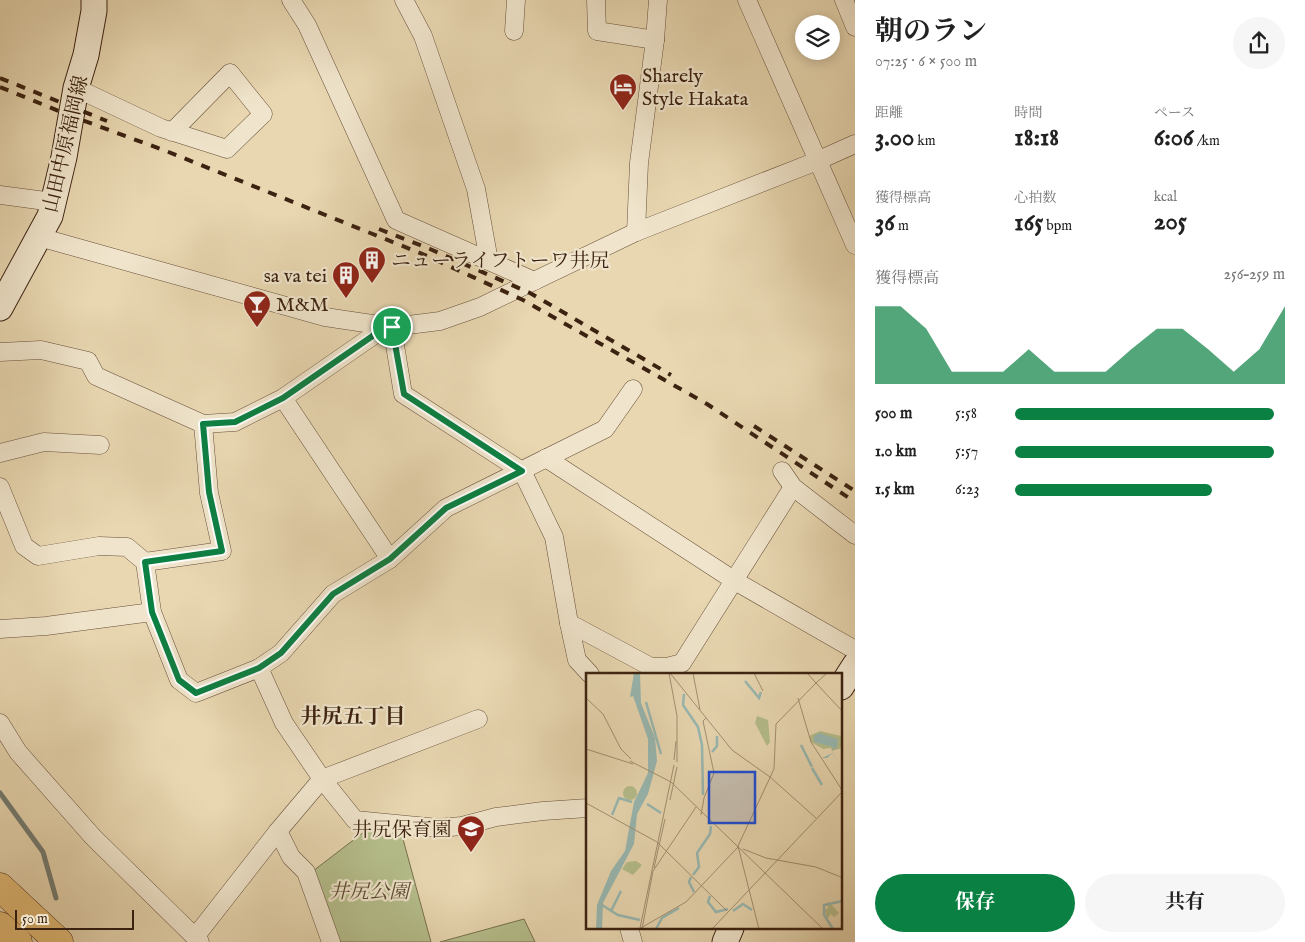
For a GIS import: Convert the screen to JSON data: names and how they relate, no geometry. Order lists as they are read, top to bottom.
{
  "streets": {
    "main road": ["山田中原福岡線"]
  },
  "districts": ["井尻五丁目"],
  "parks": ["井尻公園"],
  "places": {
    "hotel": ["Sharely Style Hakata"],
    "building": ["ニューライフトーワ井尻", "sa va tei"],
    "bar": ["M&M"],
    "school or university": ["井尻保育園"]
  },
  "scale_bar": "50 m",
  "page": {
    "heading": ["朝のラン", "07:25 · 6 × 500 m"],
    "stats": [
      ["距離", "3.00 km"],
      ["時間", "18:18"],
      ["ペース", "6:06 /km"],
      ["獲得標高", "36 m"],
      ["心拍数", "165 bpm"],
      ["kcal", "205"]
    ],
    "chart": ["獲得標高", "256–259 m"],
    "list": [
      {
        "name": "500 m",
        "note": "5:58"
      },
      {
        "name": "1.0 km",
        "note": "5:57"
      },
      {
        "name": "1.5 km",
        "note": "6:23"
      }
    ],
    "buttons": ["保存", "共有"],
    "scale": "50 m"
  }
}
